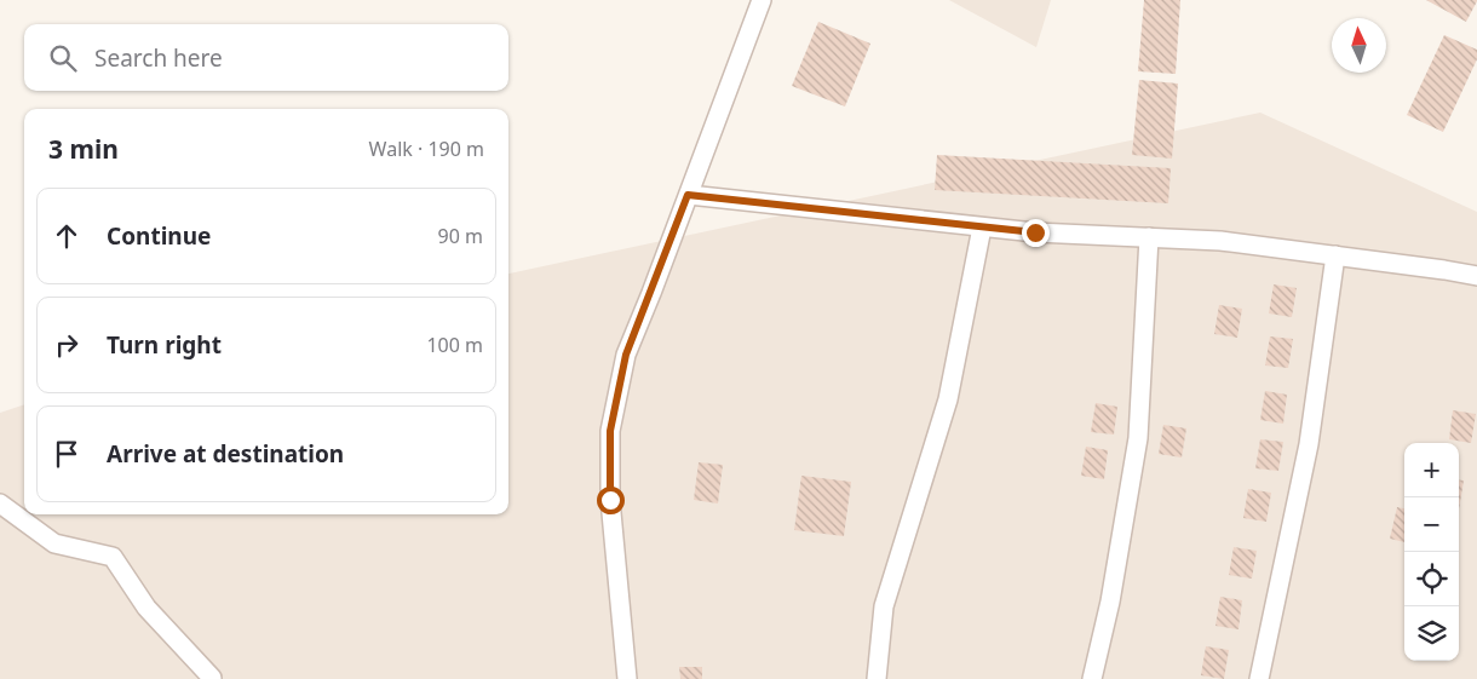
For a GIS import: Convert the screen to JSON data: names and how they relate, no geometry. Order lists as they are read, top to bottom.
{
  "north": "top",
  "page": {
    "search": "Search here",
    "heading": ["3 min", "Walk · 190 m"],
    "list": [
      ["Continue", "90 m"],
      ["Turn right", "100 m"],
      "Arrive at destination"
    ],
    "map_buttons": ["+", "−"]
  }
}
